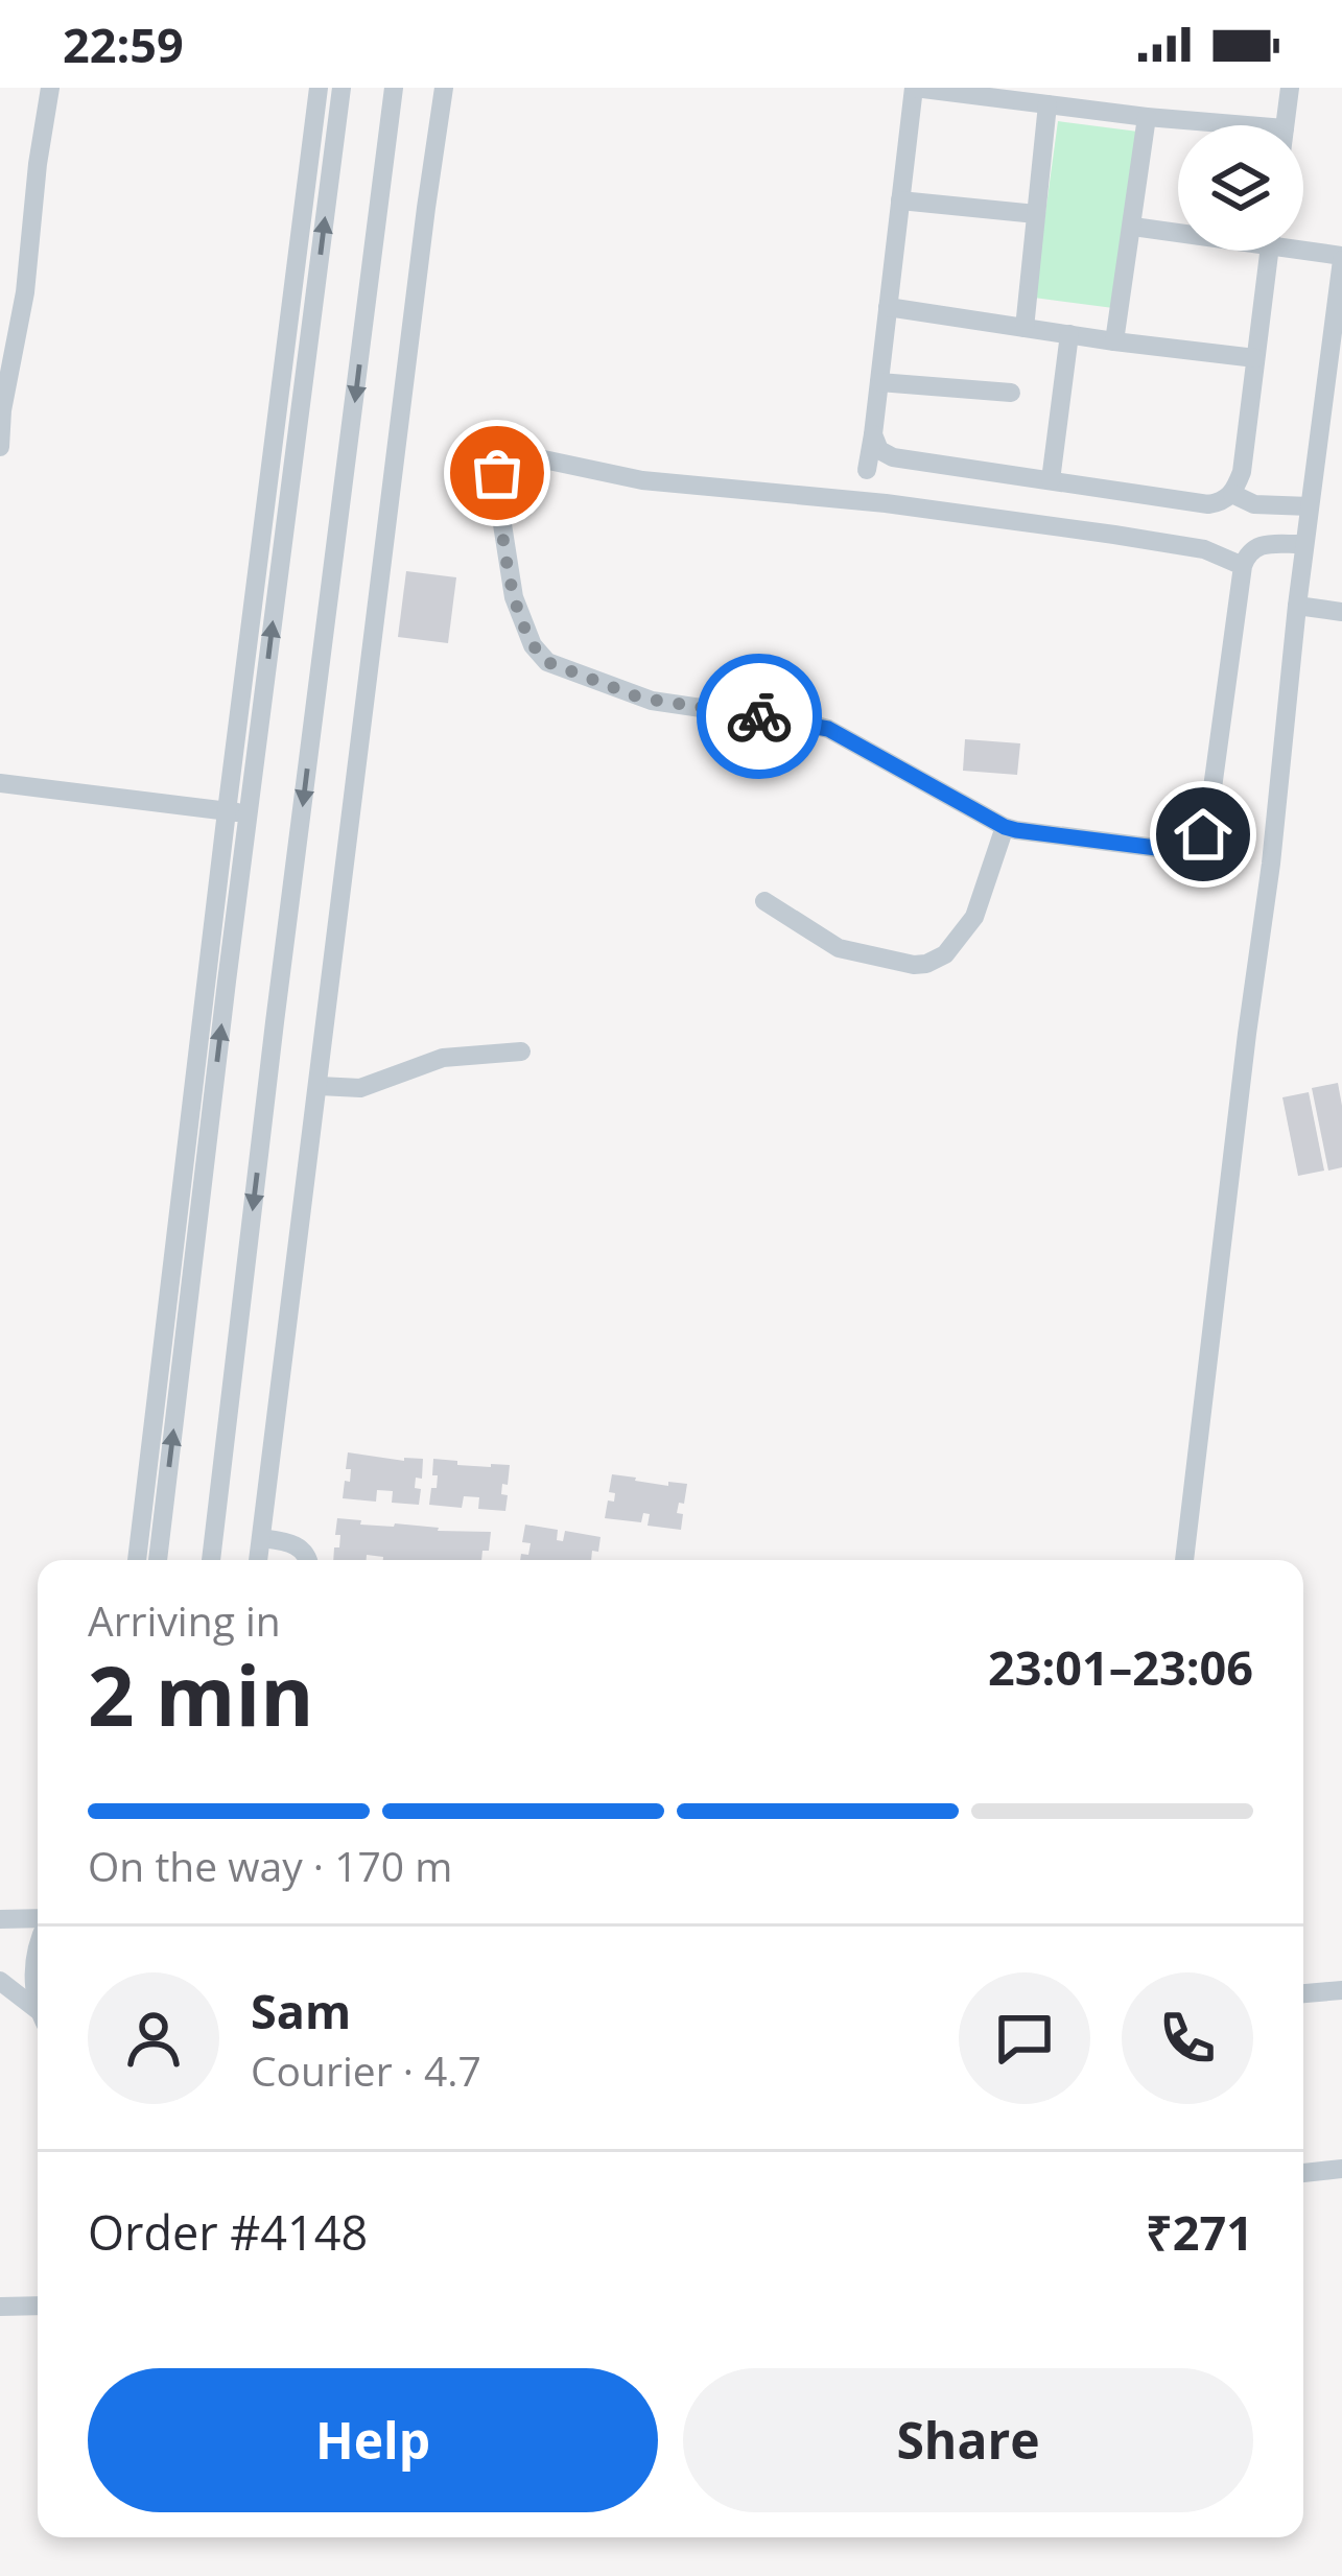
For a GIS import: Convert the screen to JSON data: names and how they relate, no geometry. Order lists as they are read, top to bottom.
{
  "page": {
    "status": "22:59",
    "heading": ["2 min", "Arriving in", "23:01–23:06"],
    "panel": [
      "Sam",
      "Courier · 4.7",
      "Order #4148",
      "₹271"
    ],
    "bar": "On the way · 170 m",
    "buttons": ["Help", "Share"]
  }
}
